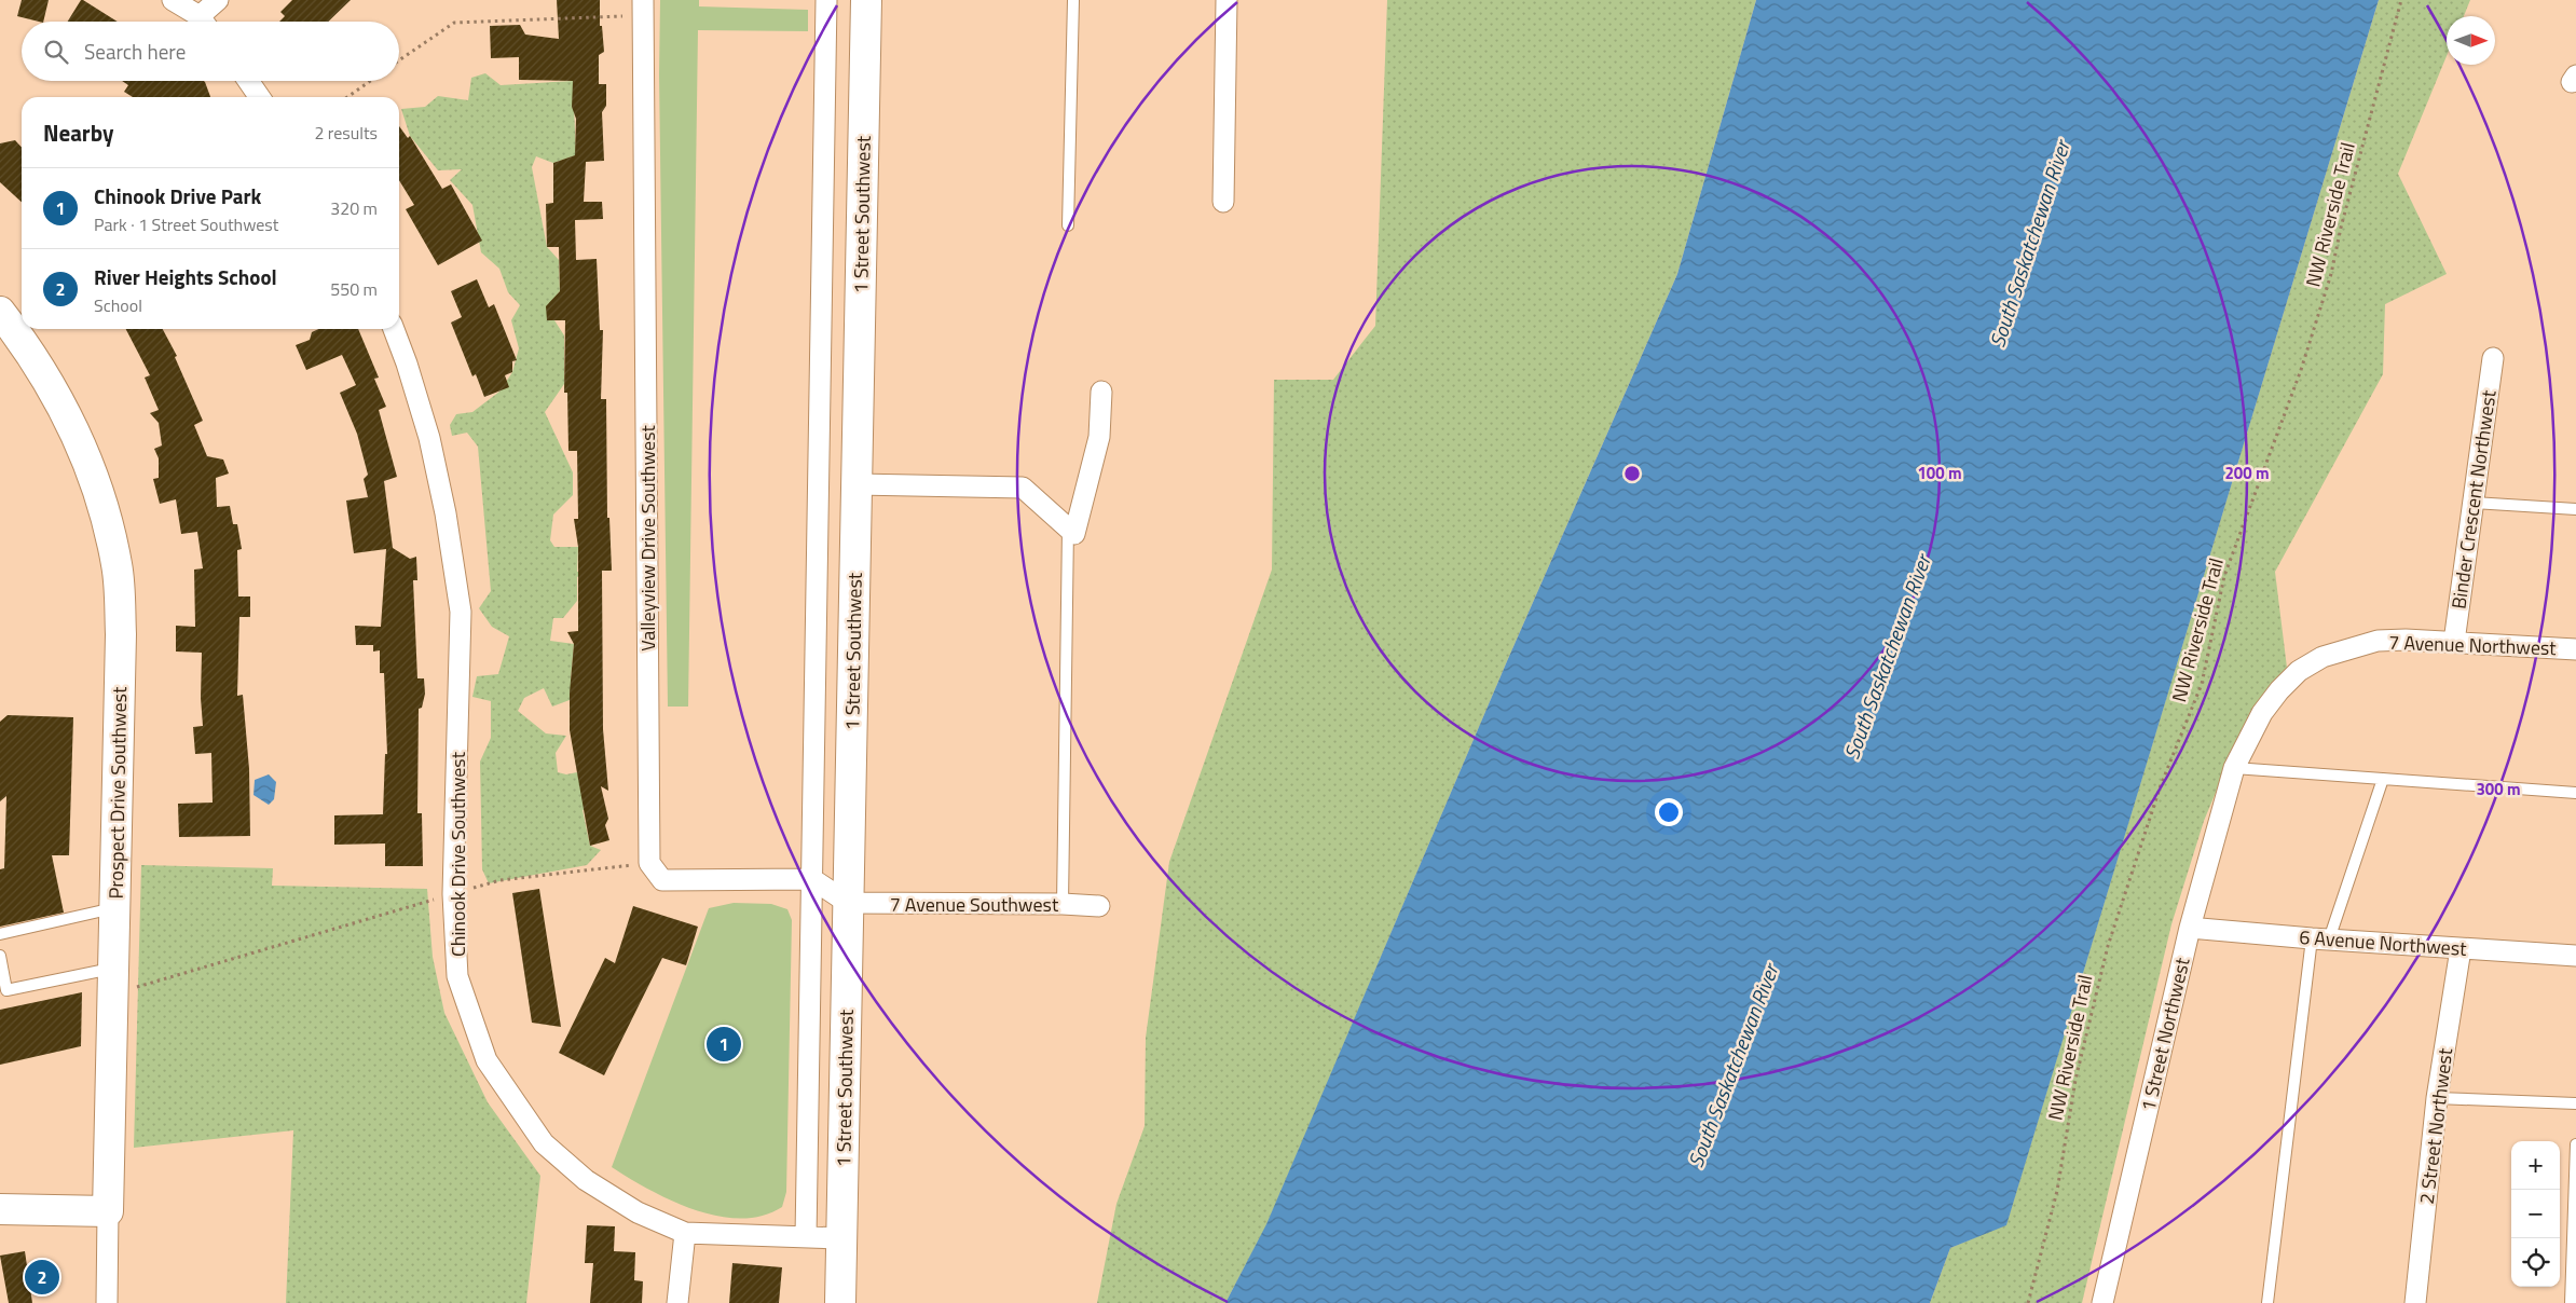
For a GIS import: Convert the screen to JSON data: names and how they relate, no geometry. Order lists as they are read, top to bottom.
{
  "streets": {
    "street": [
      "1 Street Southwest",
      "Binder Crescent Northwest",
      "Valleyview Drive Southwest",
      "7 Avenue Northwest",
      "Prospect Drive Southwest",
      "Chinook Drive Southwest",
      "7 Avenue Southwest",
      "6 Avenue Northwest",
      "1 Street Northwest",
      "2 Street Northwest"
    ],
    "path": ["NW Riverside Trail"]
  },
  "crossings": [
    ["1 Street Southwest", "Chinook Drive Southwest"],
    ["1 Street Southwest", "7 Avenue Southwest"],
    ["Binder Crescent Northwest", "7 Avenue Northwest"],
    ["7 Avenue Northwest", "1 Street Northwest"],
    ["6 Avenue Northwest", "1 Street Northwest"],
    ["6 Avenue Northwest", "2 Street Northwest"]
  ],
  "water": ["South Saskatchewan River"],
  "north": "right",
  "page": {
    "search": "Search here",
    "heading": ["Nearby", "2 results"],
    "list": [
      {
        "mark": "1",
        "name": "Chinook Drive Park",
        "note": "Park · 1 Street Southwest",
        "value": "320 m"
      },
      {
        "mark": "2",
        "name": "River Heights School",
        "note": "School",
        "value": "550 m"
      }
    ],
    "pins": ["1", "2"],
    "map_buttons": ["+", "−"]
  },
  "rings": ["100 m", "200 m", "300 m"]
}
